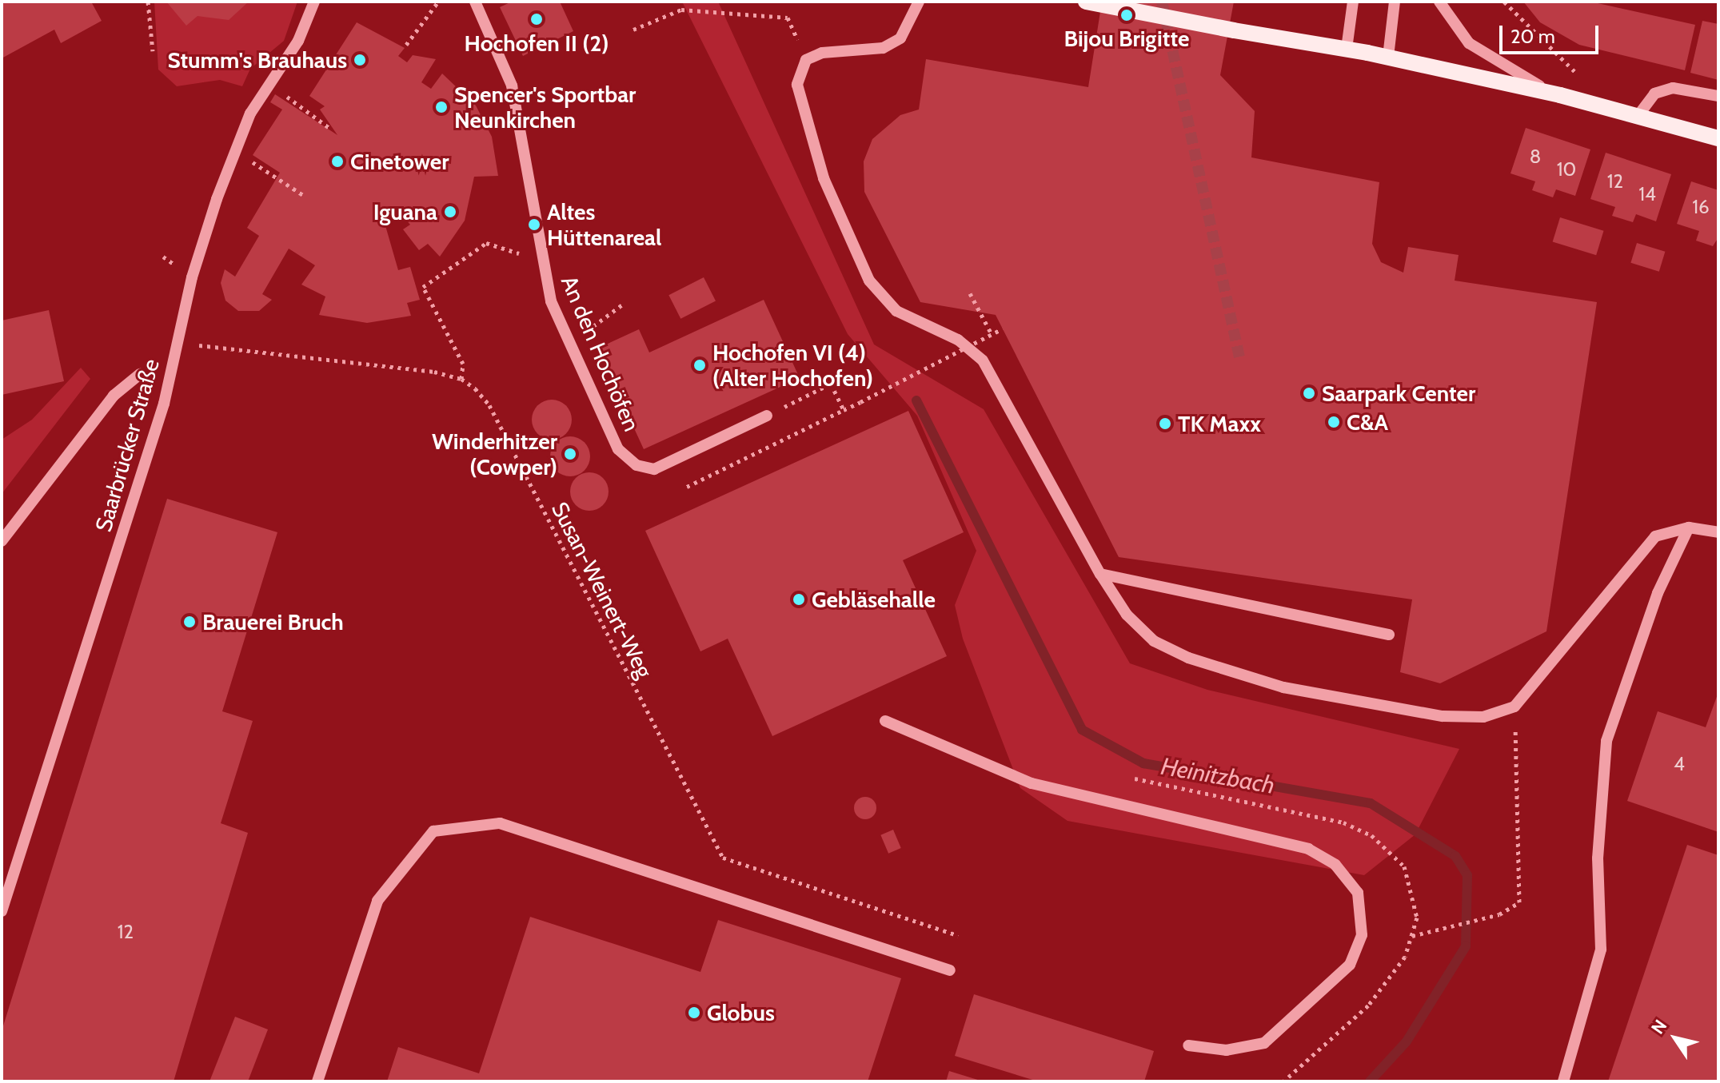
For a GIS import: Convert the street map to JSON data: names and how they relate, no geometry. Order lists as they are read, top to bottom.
{
  "streets": {
    "street": ["An den Hochöfen", "Saarbrücker Straße"],
    "path": ["Susan-Weinert-Weg"]
  },
  "water": ["Heinitzbach"],
  "places": [
    "Bijou Brigitte",
    "Hochofen II (2)",
    "Stumm's Brauhaus",
    "Spencer's Sportbar Neunkirchen",
    "Cinetower",
    "Iguana",
    "Altes Hüttenareal",
    "Hochofen VI (4) (Alter Hochofen)",
    "Saarpark Center",
    "C&A",
    "TK Maxx",
    "Winderhitzer (Cowper)",
    "Gebläsehalle",
    "Brauerei Bruch",
    "Globus"
  ],
  "house_numbers": [
    "8",
    "10",
    "12",
    "14",
    "16",
    "4",
    "12"
  ],
  "scale_bar": "20 m",
  "north": "top left"
}
